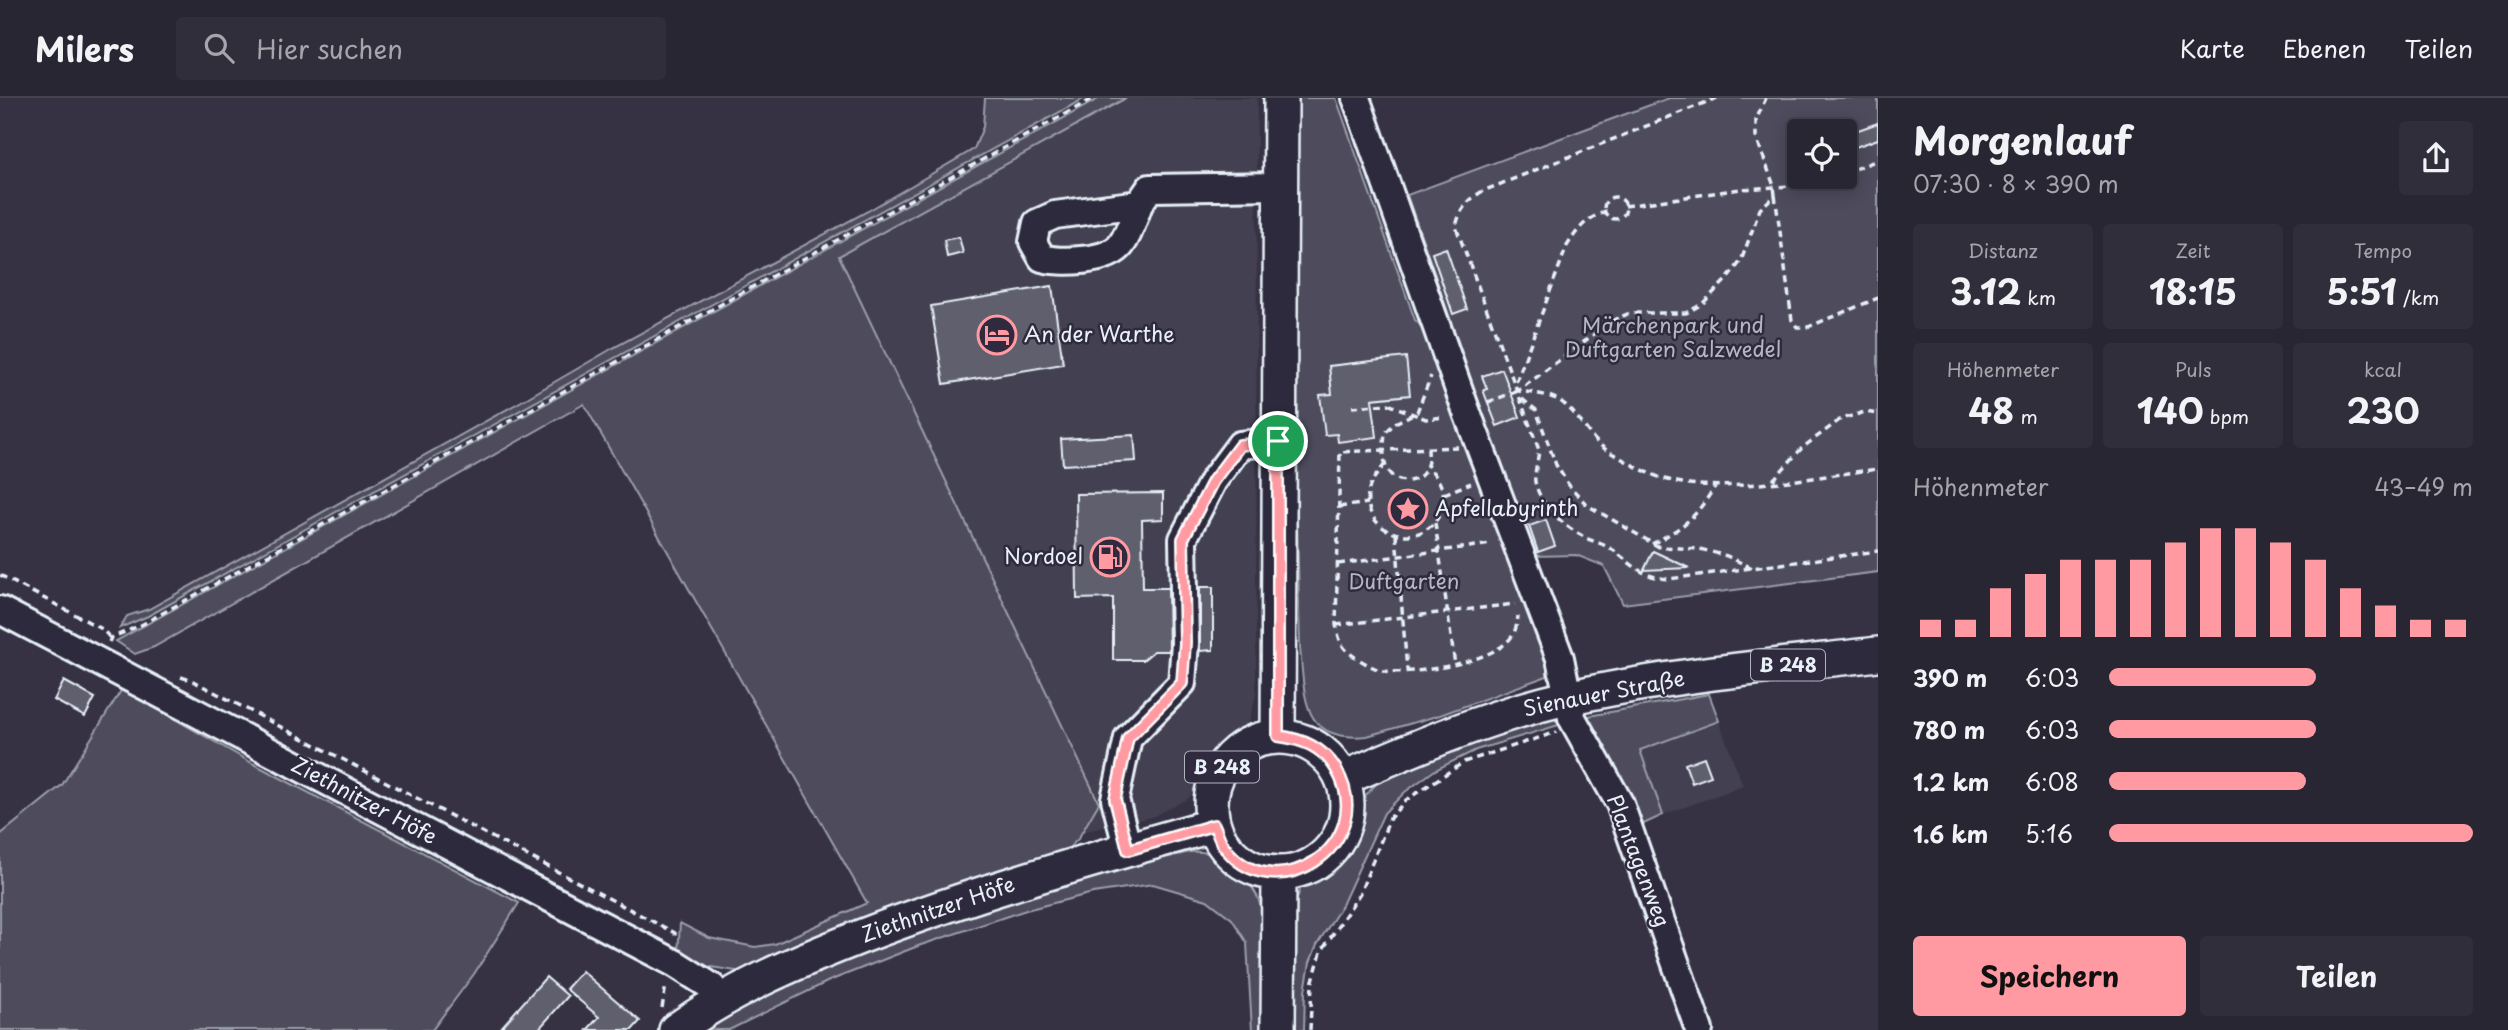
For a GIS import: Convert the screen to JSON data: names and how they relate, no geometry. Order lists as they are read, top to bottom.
{
  "streets": {
    "main road": ["B 248", "Sienauer Straße", "Ziethnitzer Höfe"],
    "street": ["Plantagenweg"]
  },
  "crossings": [
    ["B 248", "Sienauer Straße"],
    ["B 248", "Ziethnitzer Höfe"],
    ["Sienauer Straße", "Ziethnitzer Höfe"],
    ["Sienauer Straße", "Plantagenweg"]
  ],
  "parks": ["Märchenpark und Duftgarten Salzwedel", "Duftgarten"],
  "places": {
    "hotel": ["An der Warthe"],
    "place": ["Apfellabyrinth"],
    "fuel station": ["Nordoel"]
  },
  "page": {
    "header": "Milers",
    "search": "Hier suchen",
    "nav": ["Karte", "Ebenen", "Teilen"],
    "heading": ["Morgenlauf", "07:30 · 8 × 390 m"],
    "stats": [
      ["Distanz", "3.12 km"],
      ["Zeit", "18:15"],
      ["Tempo", "5:51 /km"],
      ["Höhenmeter", "48 m"],
      ["Puls", "140 bpm"],
      ["kcal", "230"]
    ],
    "chart": ["Höhenmeter", "43–49 m"],
    "list": [
      {
        "name": "390 m",
        "note": "6:03"
      },
      {
        "name": "780 m",
        "note": "6:03"
      },
      {
        "name": "1.2 km",
        "note": "6:08"
      },
      {
        "name": "1.6 km",
        "note": "5:16"
      }
    ],
    "buttons": ["Speichern", "Teilen"]
  }
}
